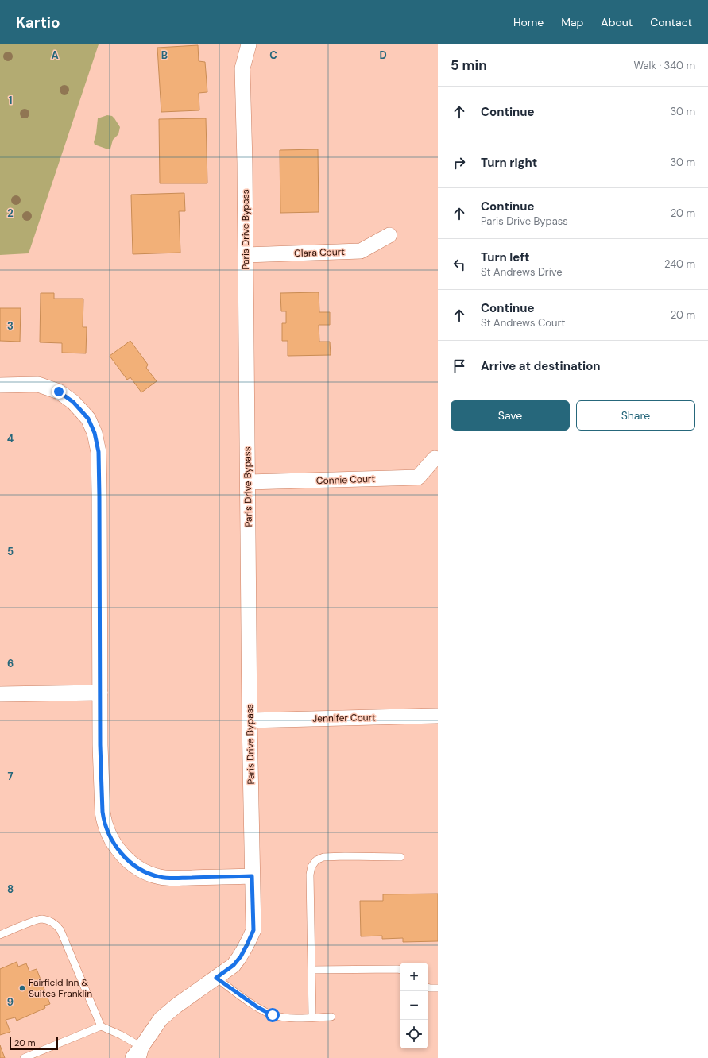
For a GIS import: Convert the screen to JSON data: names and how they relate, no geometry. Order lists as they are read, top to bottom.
{
  "streets": {
    "street": [
      "Paris Drive Bypass",
      "Clara Court",
      "Connie Court",
      "Jennifer Court"
    ]
  },
  "crossings": [
    ["Paris Drive Bypass", "Clara Court"],
    ["Paris Drive Bypass", "Connie Court"],
    ["Paris Drive Bypass", "Jennifer Court"]
  ],
  "places": ["Fairfield Inn & Suites Franklin"],
  "scale_bar": "20 m",
  "page": {
    "header": "Kartio",
    "nav": [
      "Home",
      "Map",
      "About",
      "Contact"
    ],
    "heading": ["5 min", "Walk · 340 m"],
    "list": [
      ["Continue", "30 m"],
      ["Turn right", "30 m"],
      ["Continue", "Paris Drive Bypass", "20 m"],
      ["Turn left", "St Andrews Drive", "240 m"],
      ["Continue", "St Andrews Court", "20 m"],
      "Arrive at destination"
    ],
    "buttons": ["Save", "Share"],
    "map_buttons": ["+", "−"],
    "scale": "20 m"
  },
  "grid": {
    "columns": [
      "A",
      "B",
      "C",
      "D"
    ],
    "rows": [
      "1",
      "2",
      "3",
      "4",
      "5",
      "6",
      "7",
      "8",
      "9"
    ]
  }
}
